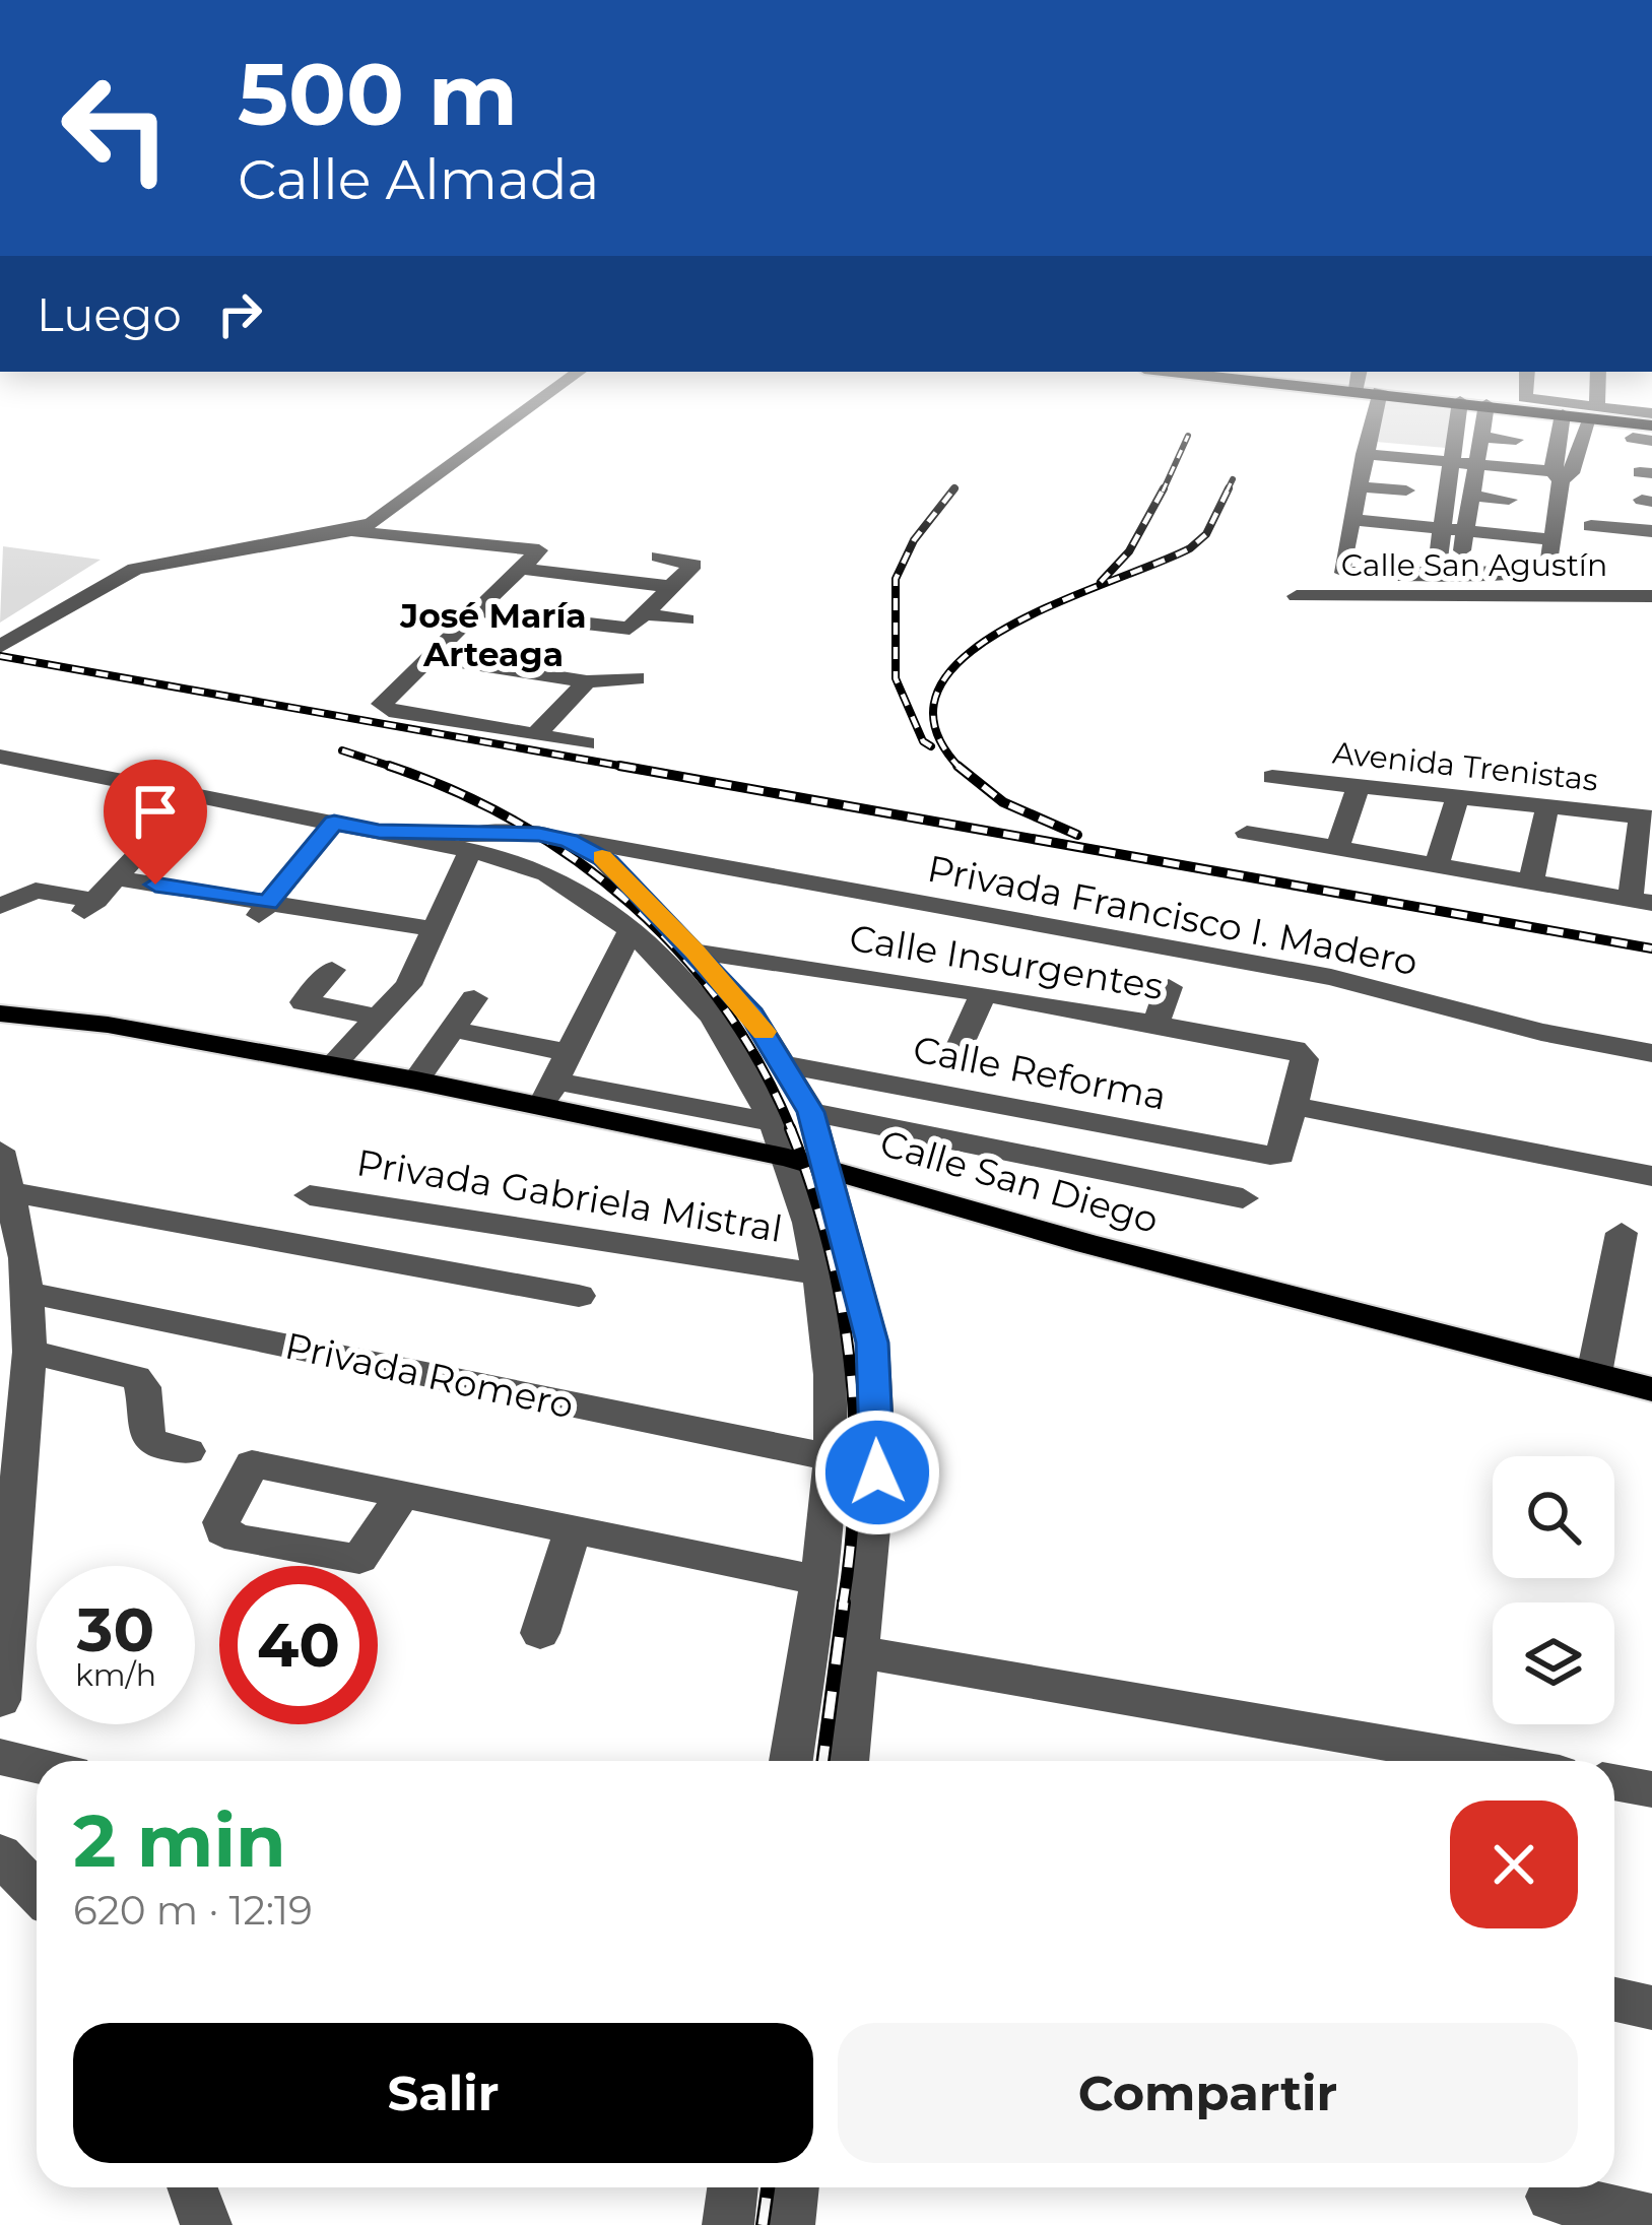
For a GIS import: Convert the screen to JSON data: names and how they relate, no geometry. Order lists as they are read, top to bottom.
{
  "streets": {
    "main road": ["Calle San Diego"],
    "street": [
      "Calle San Agustín",
      "Avenida Trenistas",
      "Privada Francisco I. Madero",
      "Calle Insurgentes",
      "Calle Reforma",
      "Privada Gabriela Mistral",
      "Privada Romero"
    ]
  },
  "crossings": [
    ["Privada Francisco I. Madero", "Calle Insurgentes"],
    ["Calle Insurgentes", "Calle Reforma"]
  ],
  "districts": ["José María Arteaga"],
  "page": {
    "turn": ["500 m", "Calle Almada"],
    "then": "Luego",
    "speed": "30 km/h",
    "limit": "40",
    "heading": ["2 min", "620 m · 12:19"],
    "buttons": ["Salir", "Compartir"]
  }
}
